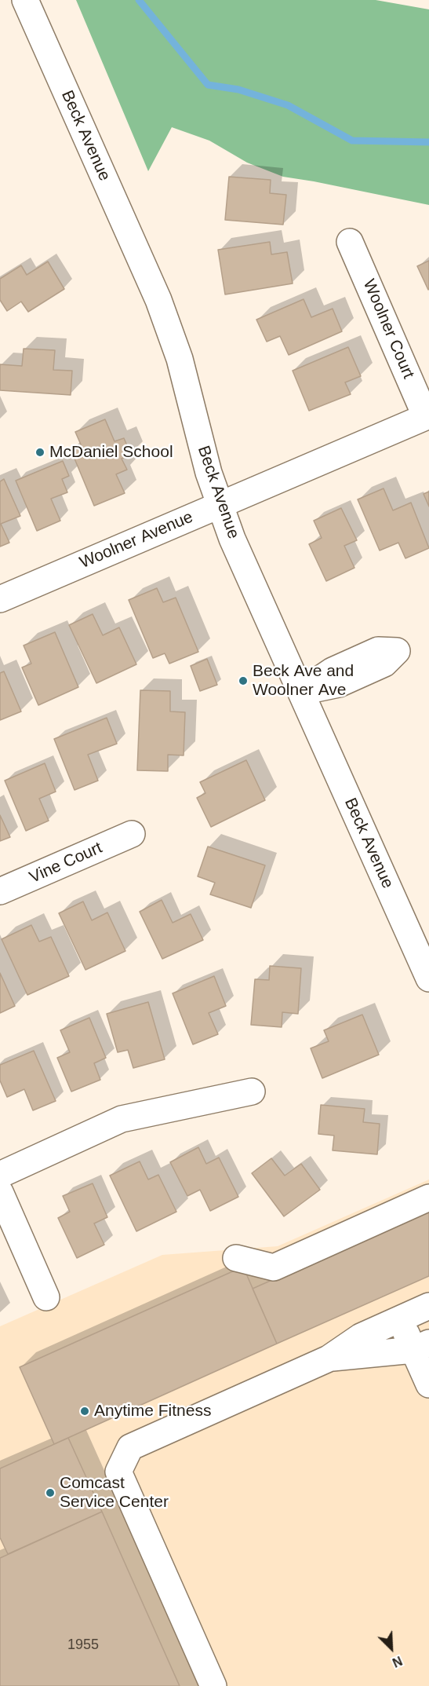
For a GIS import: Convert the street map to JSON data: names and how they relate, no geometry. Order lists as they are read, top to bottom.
{
  "streets": {
    "street": [
      "Beck Avenue",
      "Woolner Court",
      "Woolner Avenue",
      "Vine Court"
    ]
  },
  "crossings": [
    ["Beck Avenue", "Woolner Avenue"],
    ["Woolner Court", "Woolner Avenue"]
  ],
  "places": [
    "McDaniel School",
    "Beck Ave and Woolner Ave",
    "Anytime Fitness",
    "Comcast Service Center"
  ],
  "house_numbers": ["1955"],
  "north": "bottom right"
}
